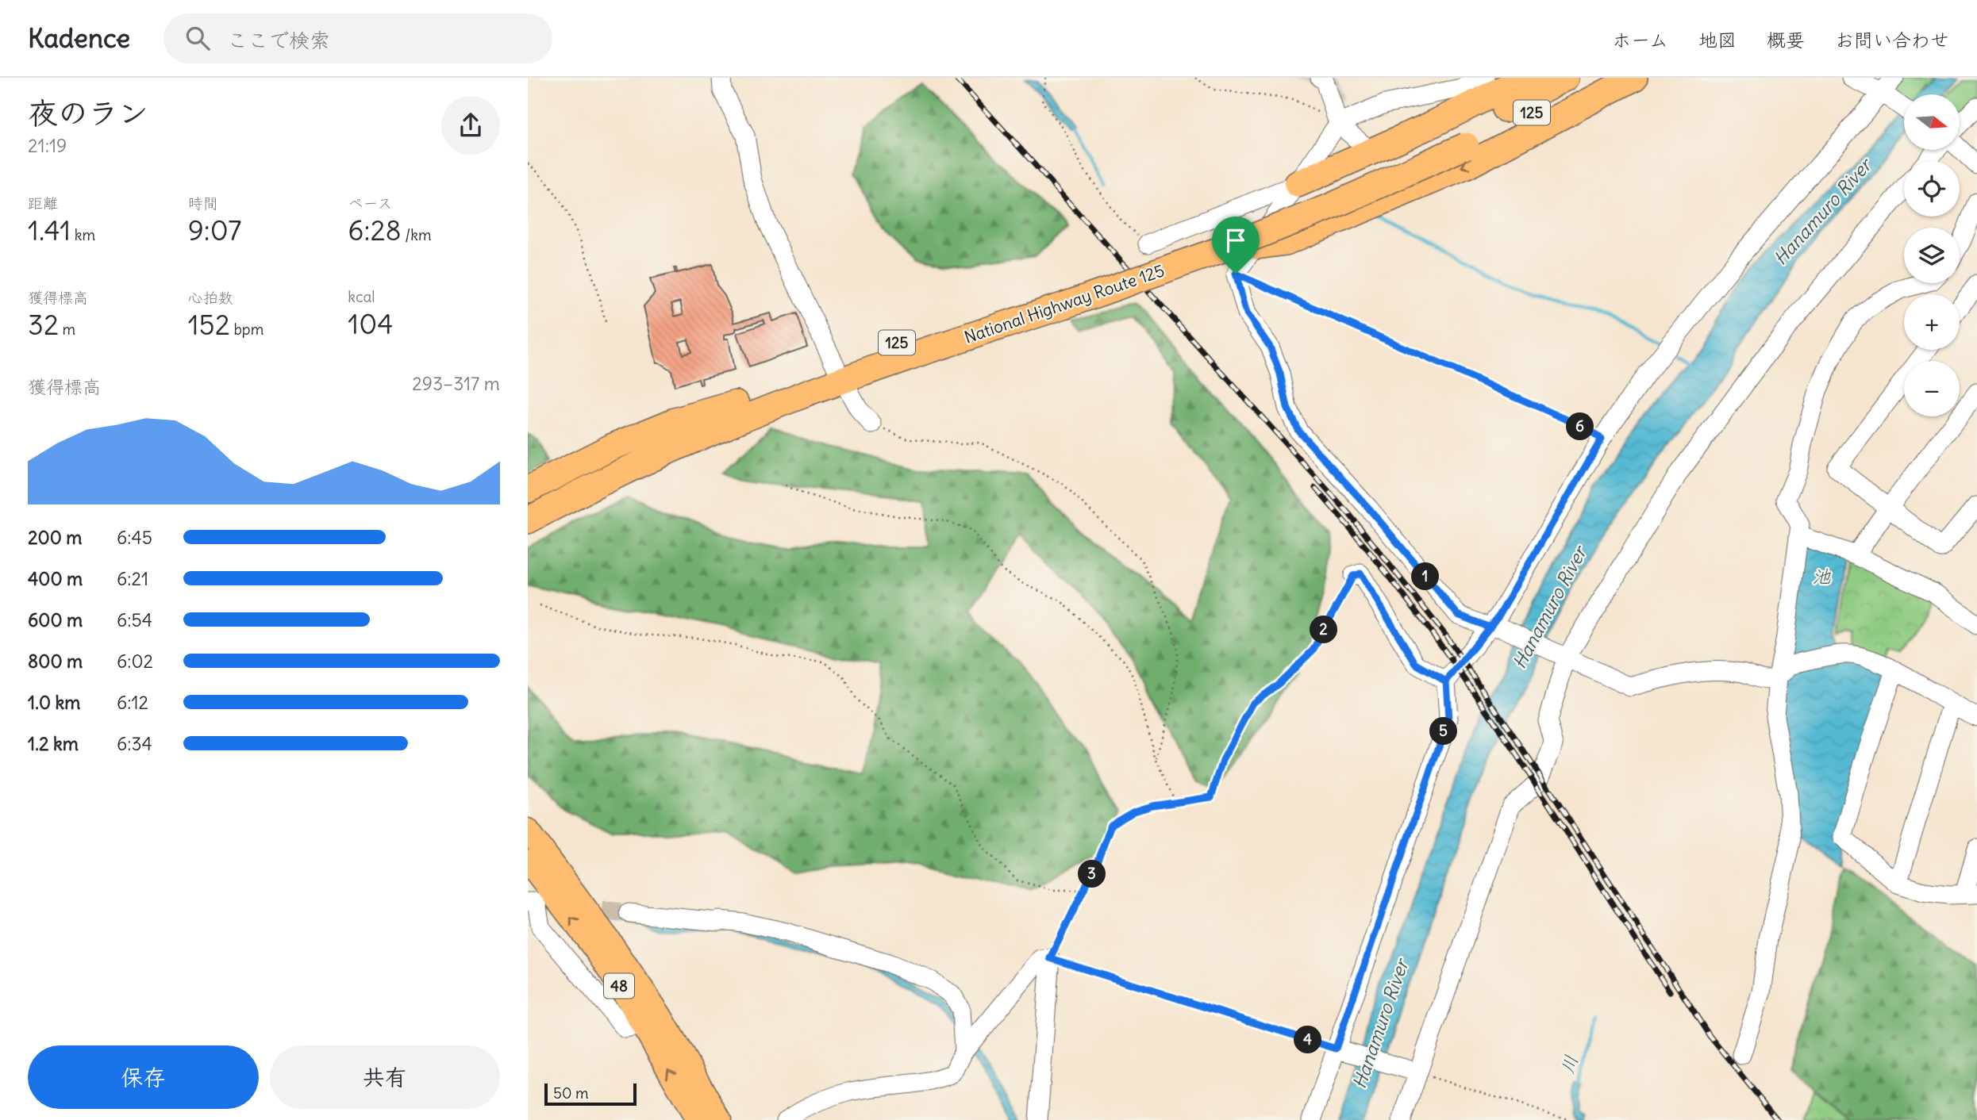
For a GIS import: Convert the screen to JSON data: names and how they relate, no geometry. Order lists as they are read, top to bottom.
{
  "streets": {
    "highway": ["125", "National Highway Route 125"],
    "main road": ["48"]
  },
  "water": ["Hanamuro River", "池", "川"],
  "scale_bar": "50 m",
  "north": "right",
  "page": {
    "header": "Kadence",
    "search": "ここで検索",
    "nav": [
      "ホーム",
      "地図",
      "概要",
      "お問い合わせ"
    ],
    "heading": ["夜のラン", "21:19"],
    "map_buttons": ["+", "−"],
    "stats": [
      ["距離", "1.41 km"],
      ["時間", "9:07"],
      ["ペース", "6:28 /km"],
      ["獲得標高", "32 m"],
      ["心拍数", "152 bpm"],
      ["kcal", "104"]
    ],
    "chart": ["獲得標高", "293–317 m"],
    "pins": [
      "6",
      "1",
      "2",
      "5",
      "3",
      "4"
    ],
    "list": [
      {
        "name": "200 m",
        "note": "6:45"
      },
      {
        "name": "400 m",
        "note": "6:21"
      },
      {
        "name": "600 m",
        "note": "6:54"
      },
      {
        "name": "800 m",
        "note": "6:02"
      },
      {
        "name": "1.0 km",
        "note": "6:12"
      },
      {
        "name": "1.2 km",
        "note": "6:34"
      }
    ],
    "buttons": ["保存", "共有"],
    "scale": "50 m"
  }
}
